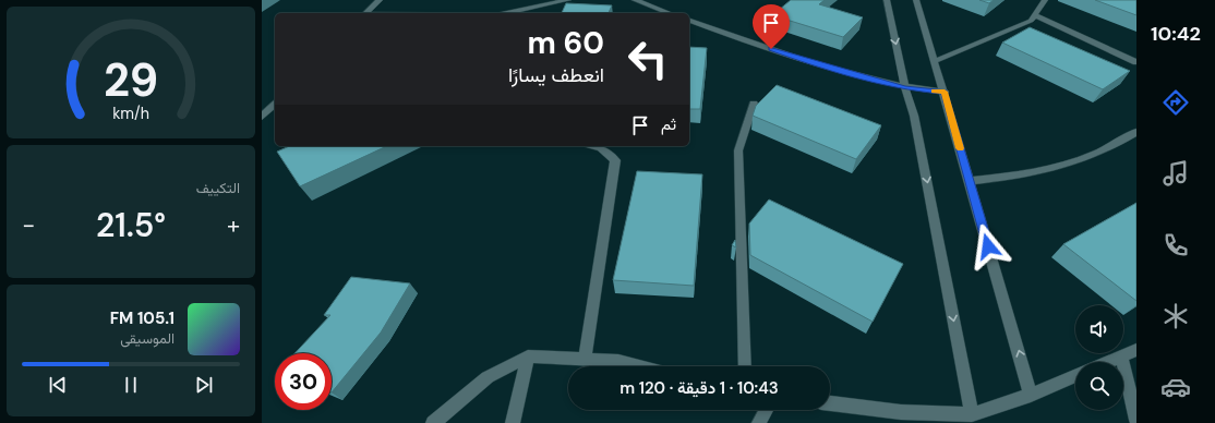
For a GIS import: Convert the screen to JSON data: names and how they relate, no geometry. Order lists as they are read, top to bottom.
{
  "page": {
    "tabs": "10:42",
    "turn": ["60 m", "انعطف يسارًا"],
    "then": "ثم",
    "tile": "التكييف",
    "heat": ["−", "21.5°", "+"],
    "song": ["105.1 FM", "الموسيقى"],
    "limit": "30",
    "trip": "10:43 · 1 دقيقة · 120 m",
    "gauge": ["29", "km/h"]
  }
}
